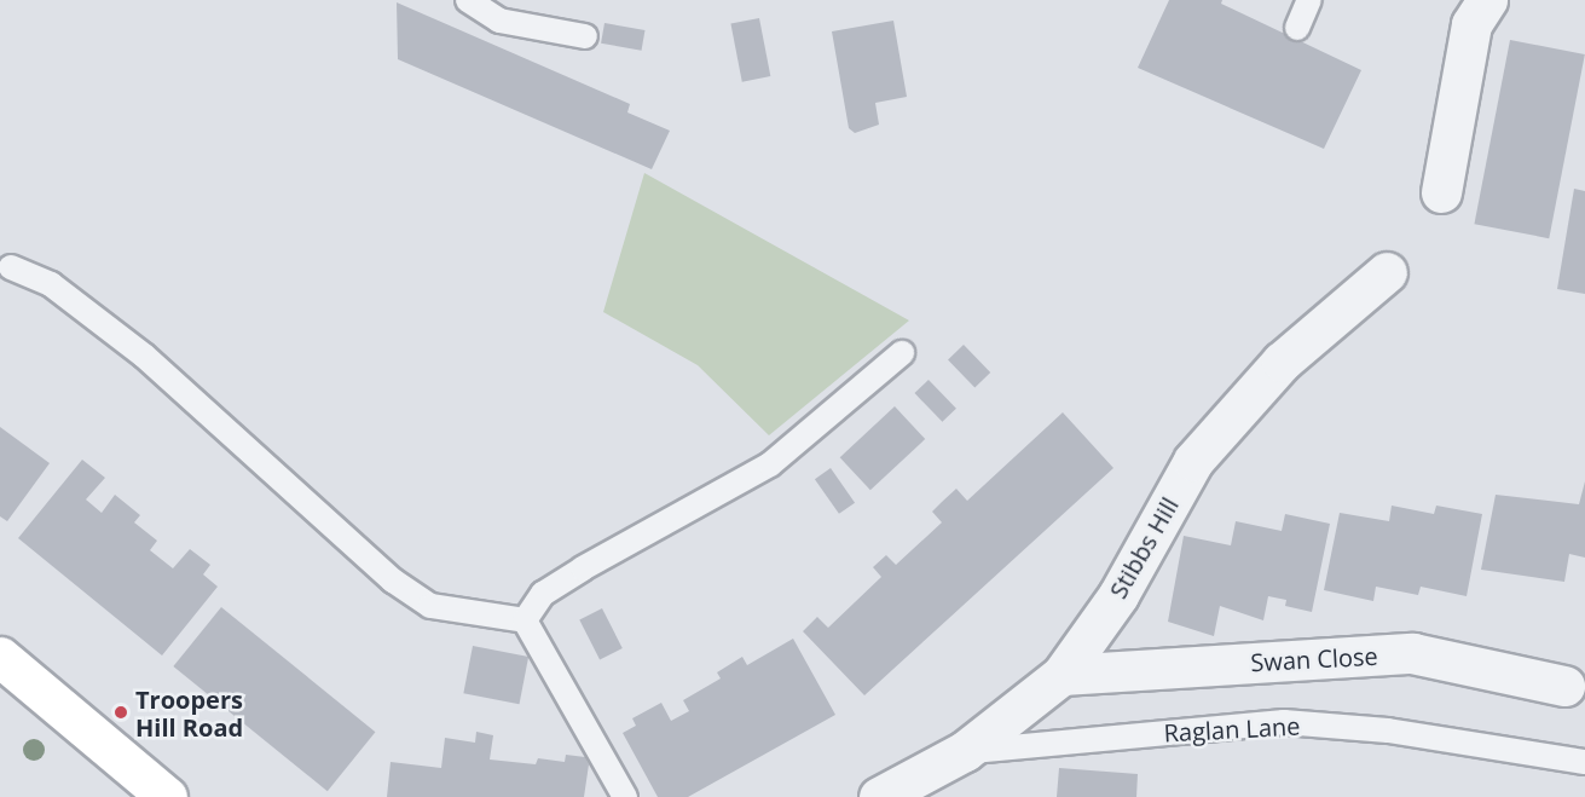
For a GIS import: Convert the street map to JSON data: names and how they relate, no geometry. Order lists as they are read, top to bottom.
{
  "streets": {
    "street": ["Stibbs Hill", "Swan Close"],
    "lane": ["Raglan Lane"]
  },
  "crossings": [
    ["Stibbs Hill", "Swan Close"],
    ["Stibbs Hill", "Raglan Lane"]
  ],
  "places": ["Troopers Hill Road"]
}
